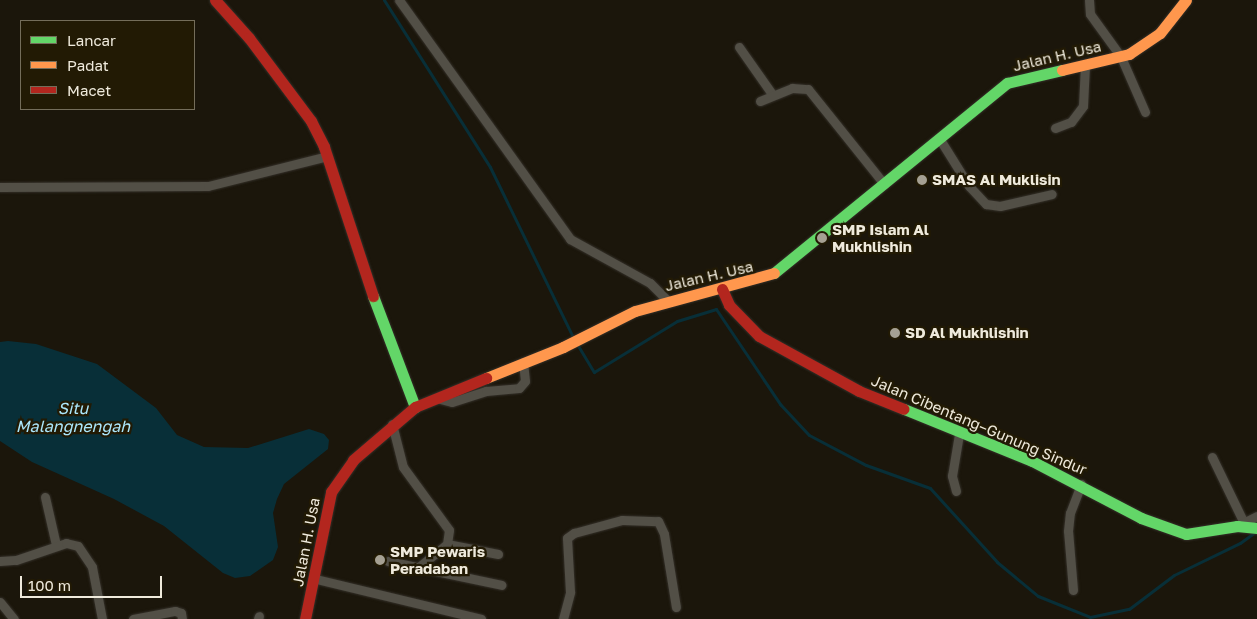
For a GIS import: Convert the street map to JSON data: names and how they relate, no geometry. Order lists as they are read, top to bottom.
{
  "streets": {
    "street": ["Jalan H. Usa", "Jalan Cibentang–Gunung Sindur"]
  },
  "crossings": [
    ["Jalan H. Usa", "Jalan Cibentang–Gunung Sindur"]
  ],
  "water": ["Situ Malangnengah"],
  "places": [
    "SMAS Al Muklisin",
    "SMP Islam Al Mukhlishin",
    "SD Al Mukhlishin",
    "SMP Pewaris Peradaban"
  ],
  "legend": ["Lancar", "Padat", "Macet"],
  "scale_bar": "100 m"
}
